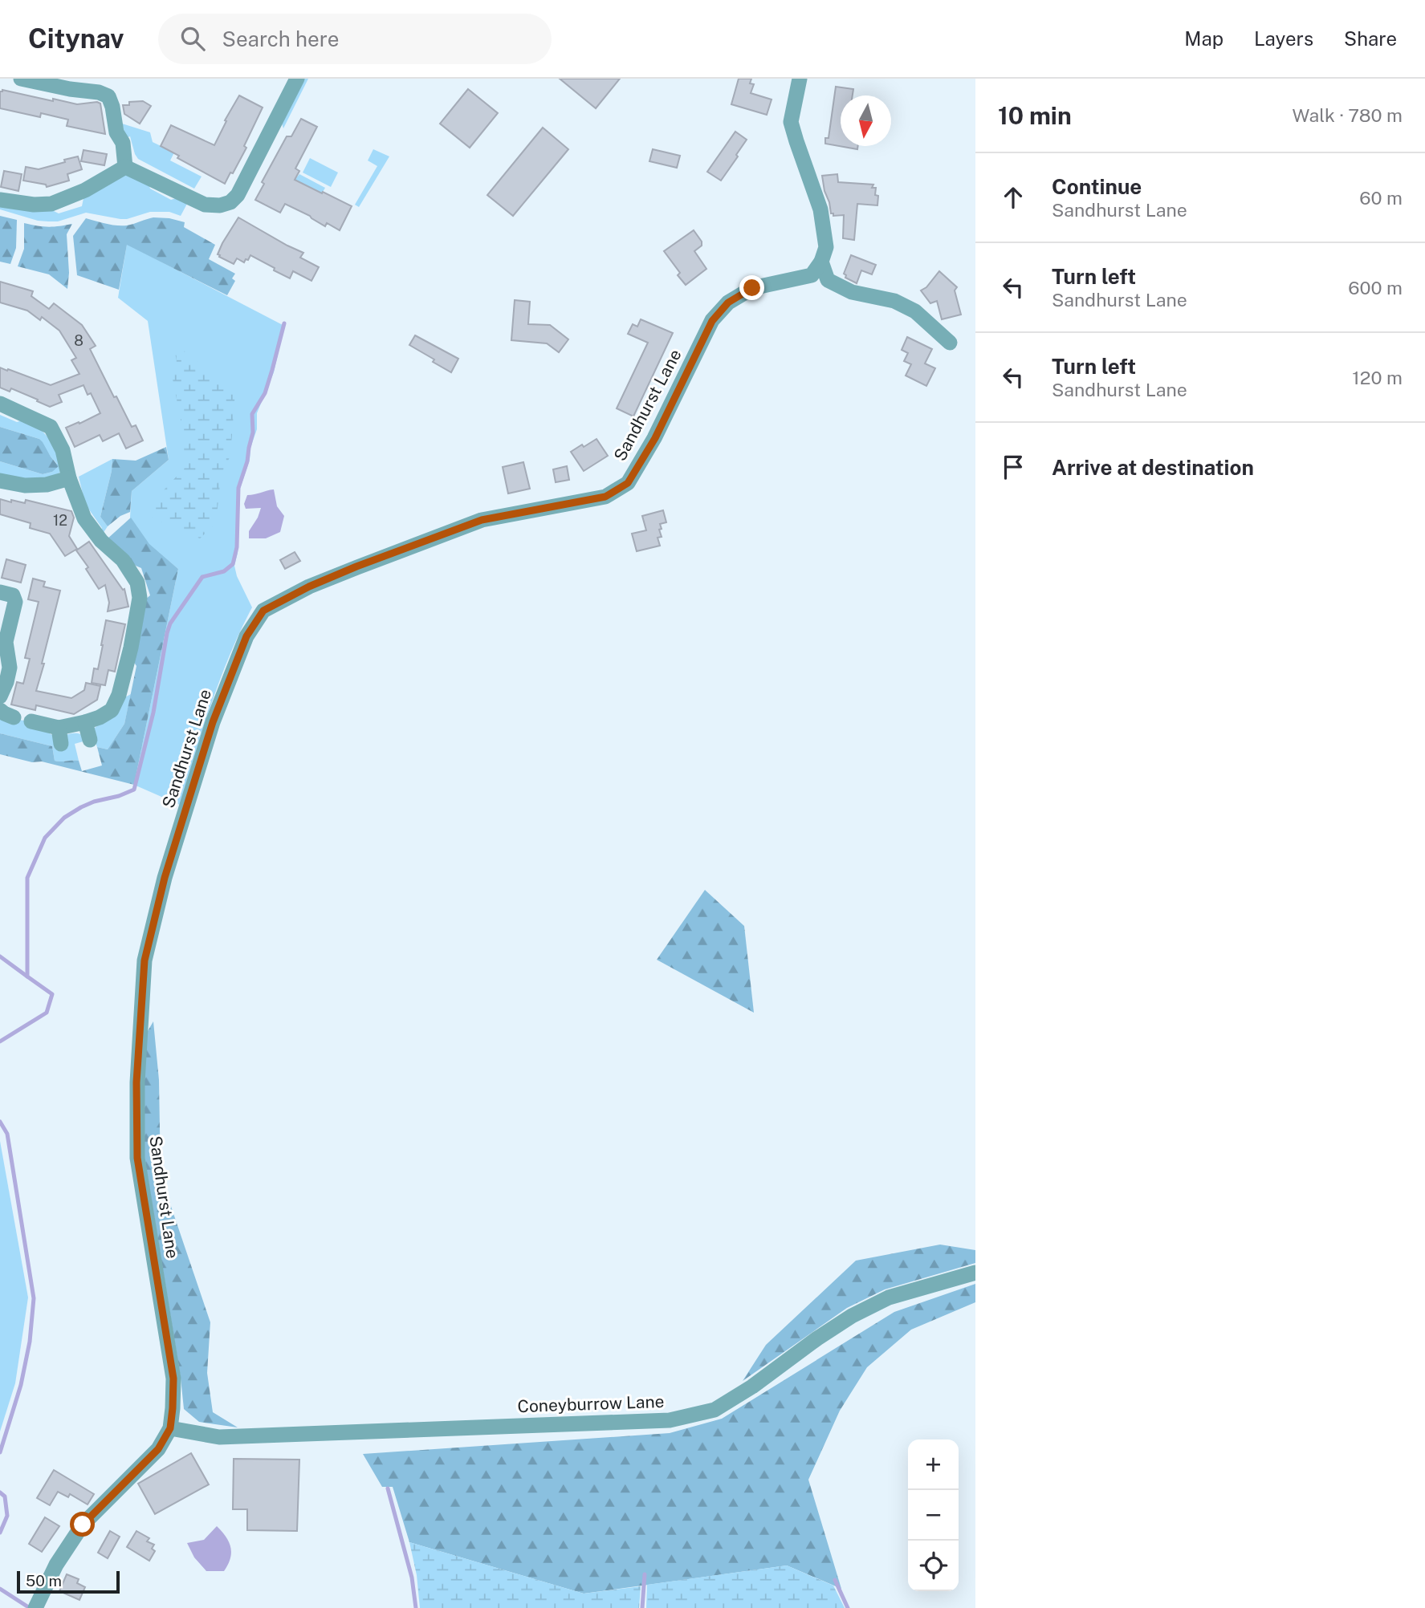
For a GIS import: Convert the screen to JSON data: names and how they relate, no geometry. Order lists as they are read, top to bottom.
{
  "streets": {
    "street": ["Sandhurst Lane", "Coneyburrow Lane"]
  },
  "crossings": [
    ["Sandhurst Lane", "Coneyburrow Lane"]
  ],
  "house_numbers": ["8", "12"],
  "scale_bar": "50 m",
  "north": "bottom",
  "page": {
    "header": "Citynav",
    "search": "Search here",
    "nav": ["Map", "Layers", "Share"],
    "heading": ["10 min", "Walk · 780 m"],
    "list": [
      ["Continue", "Sandhurst Lane", "60 m"],
      ["Turn left", "Sandhurst Lane", "600 m"],
      ["Turn left", "Sandhurst Lane", "120 m"],
      "Arrive at destination"
    ],
    "map_buttons": ["+", "−"],
    "scale": "50 m"
  }
}
